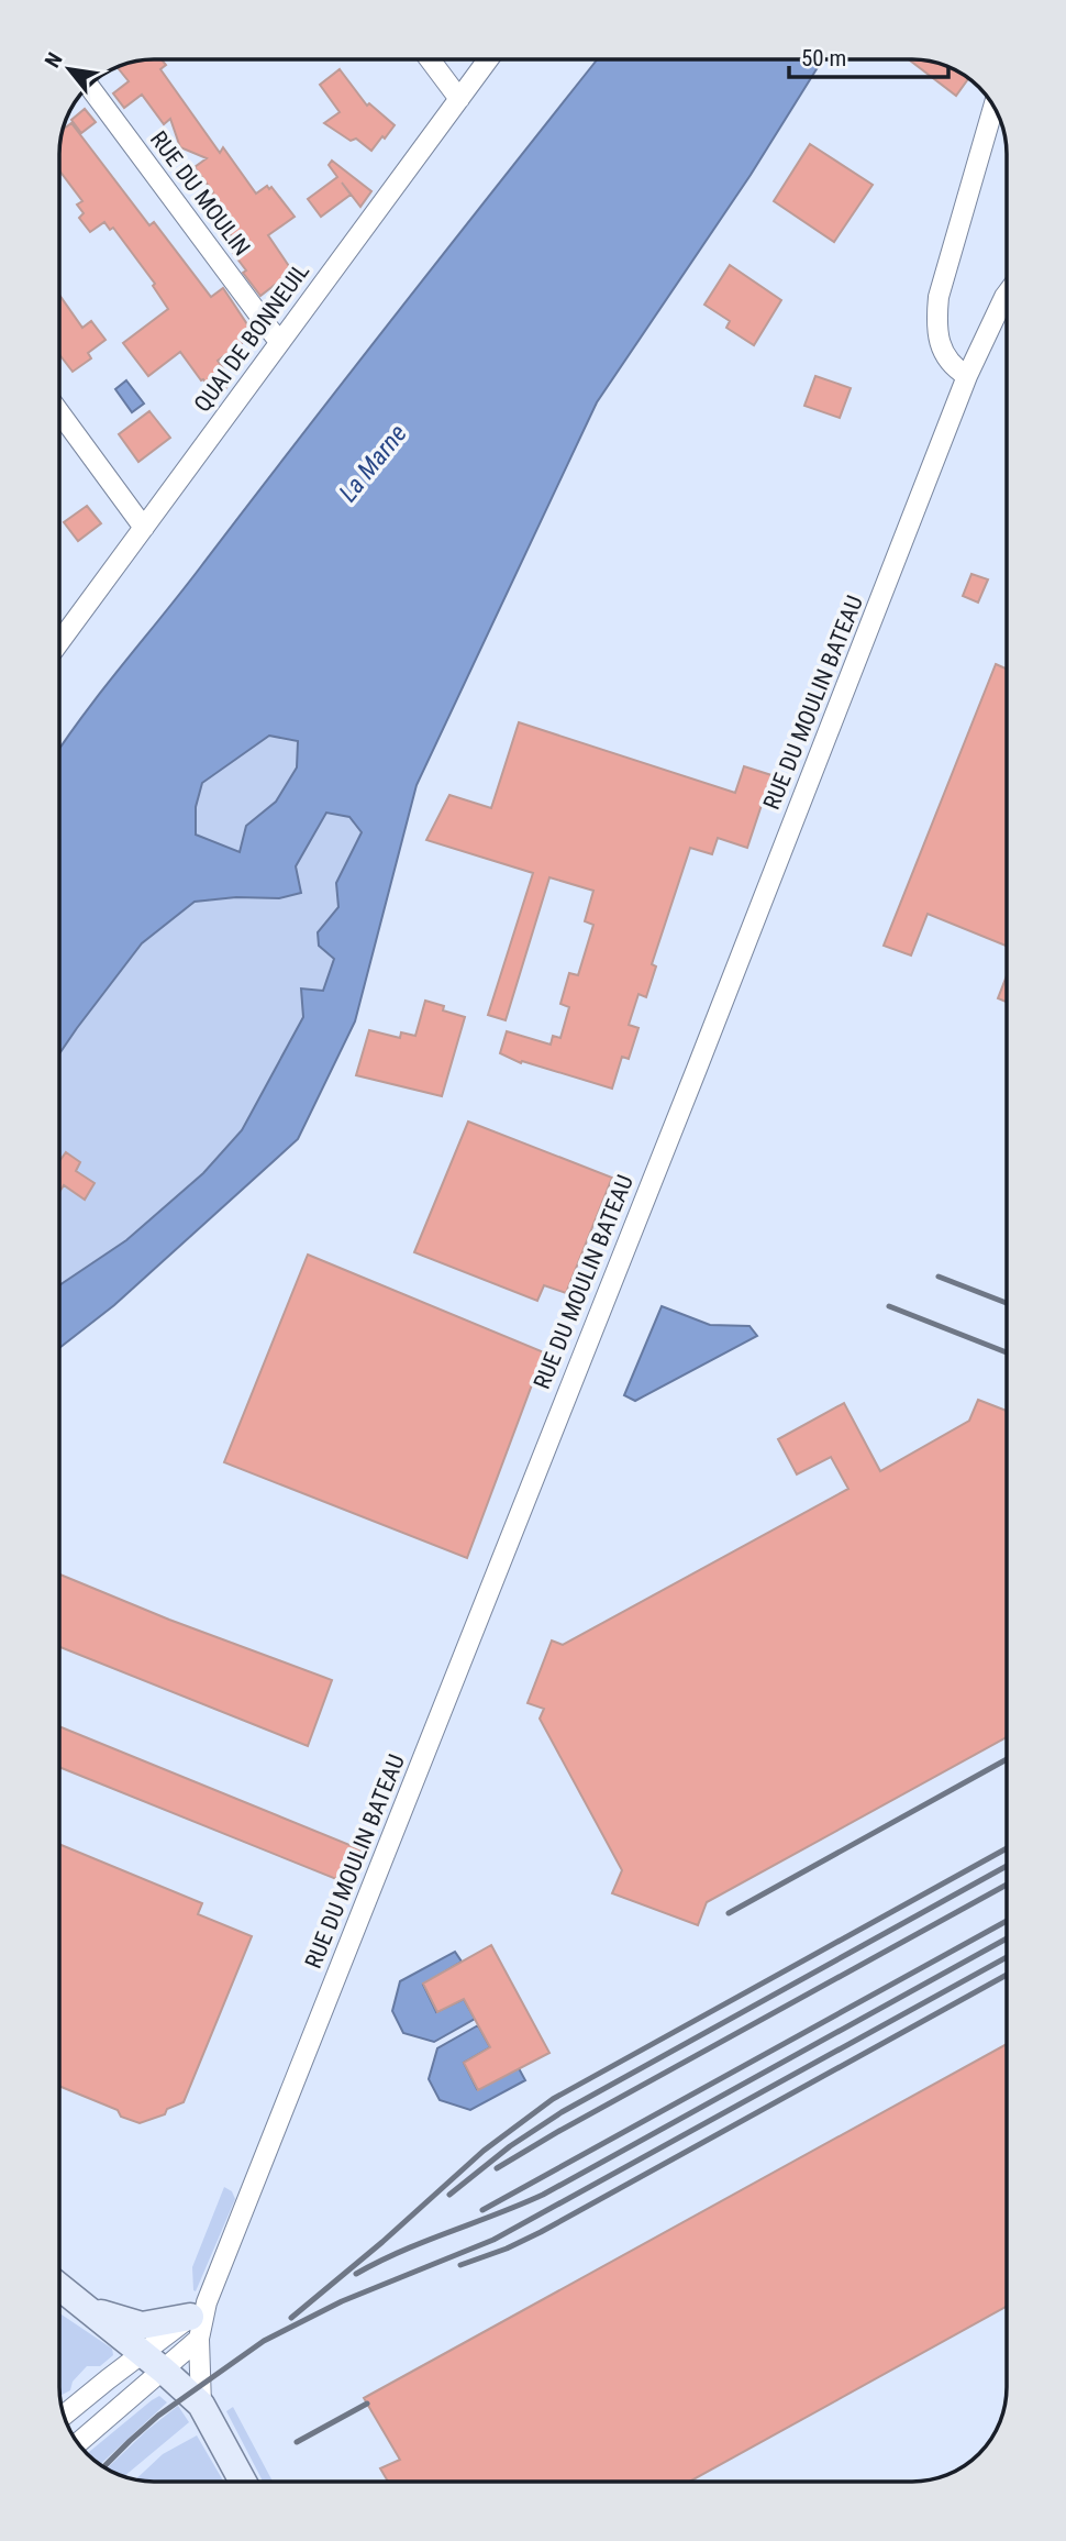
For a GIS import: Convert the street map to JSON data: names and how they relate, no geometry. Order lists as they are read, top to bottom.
{
  "streets": {
    "street": ["RUE DU MOULIN", "QUAI DE BONNEUIL", "RUE DU MOULIN BATEAU"]
  },
  "crossings": [
    ["RUE DU MOULIN", "QUAI DE BONNEUIL"]
  ],
  "water": ["La Marne"],
  "scale_bar": "50 m",
  "north": "top left"
}
